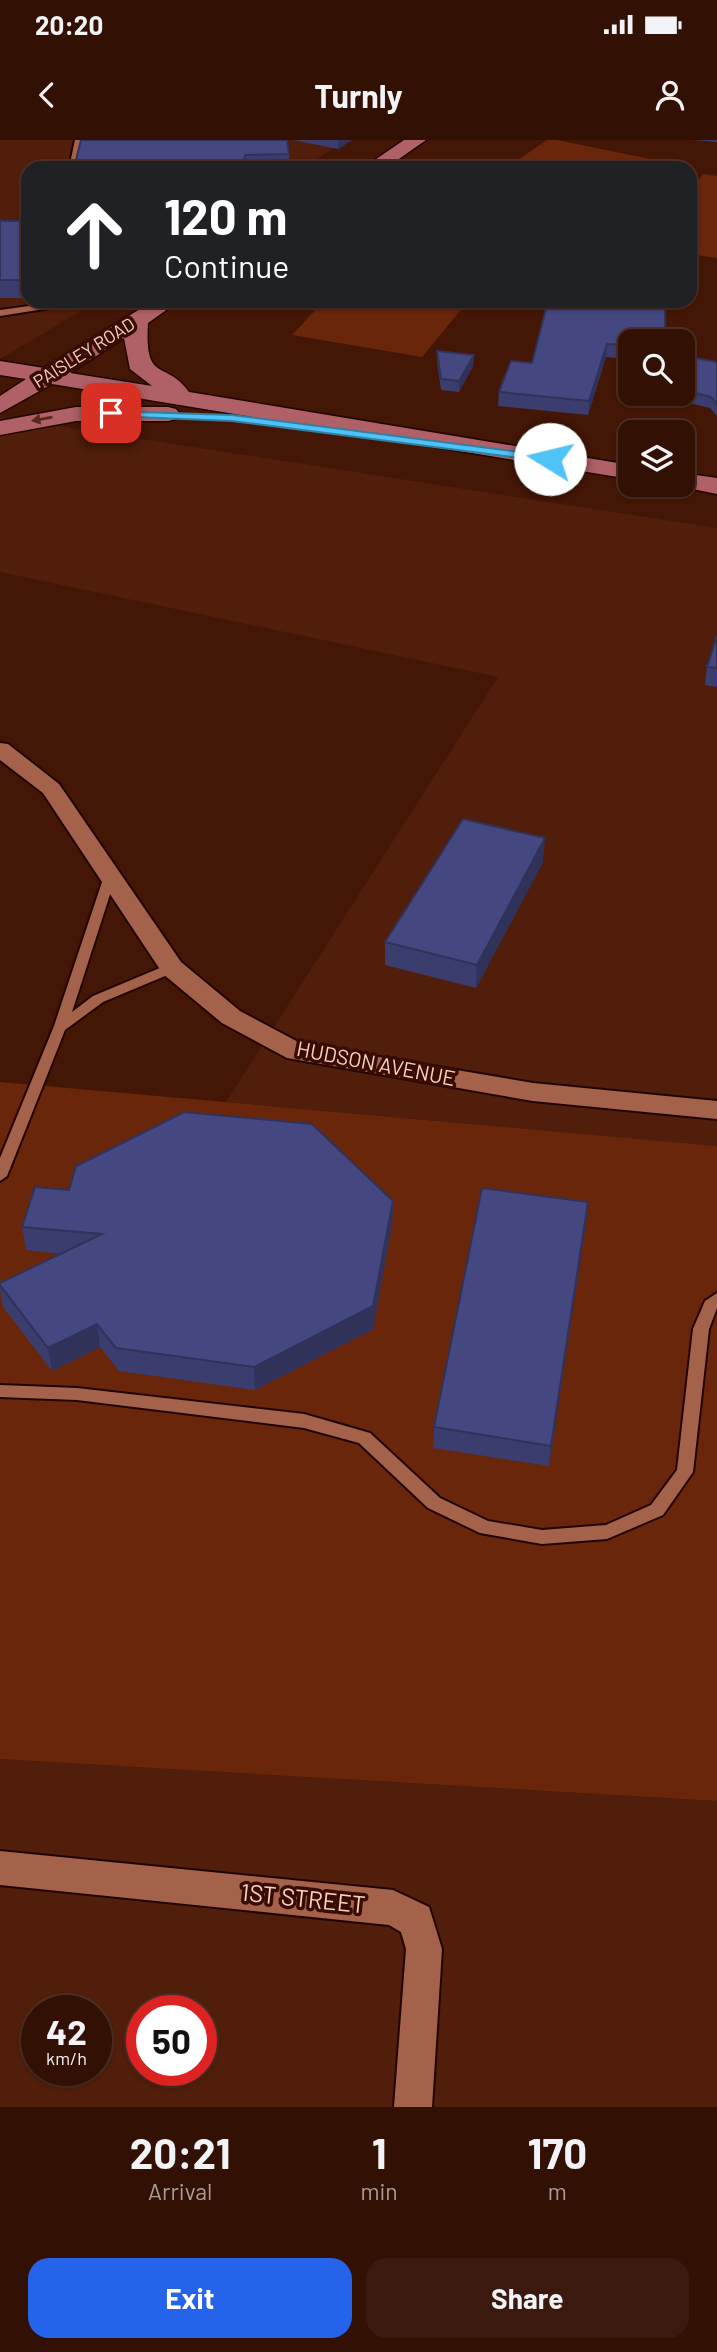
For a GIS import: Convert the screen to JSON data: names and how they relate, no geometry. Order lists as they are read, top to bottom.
{
  "streets": {
    "main road": ["PAISLEY ROAD"],
    "street": ["HUDSON AVENUE", "1ST STREET"]
  },
  "page": {
    "status": "20:20",
    "header": "Turnly",
    "turn": ["120 m", "Continue"],
    "speed": "42 km/h",
    "limit": "50",
    "eta": [
      "20:21",
      "Arrival",
      "1",
      "min",
      "170",
      "m"
    ],
    "buttons": ["Exit", "Share"]
  }
}
